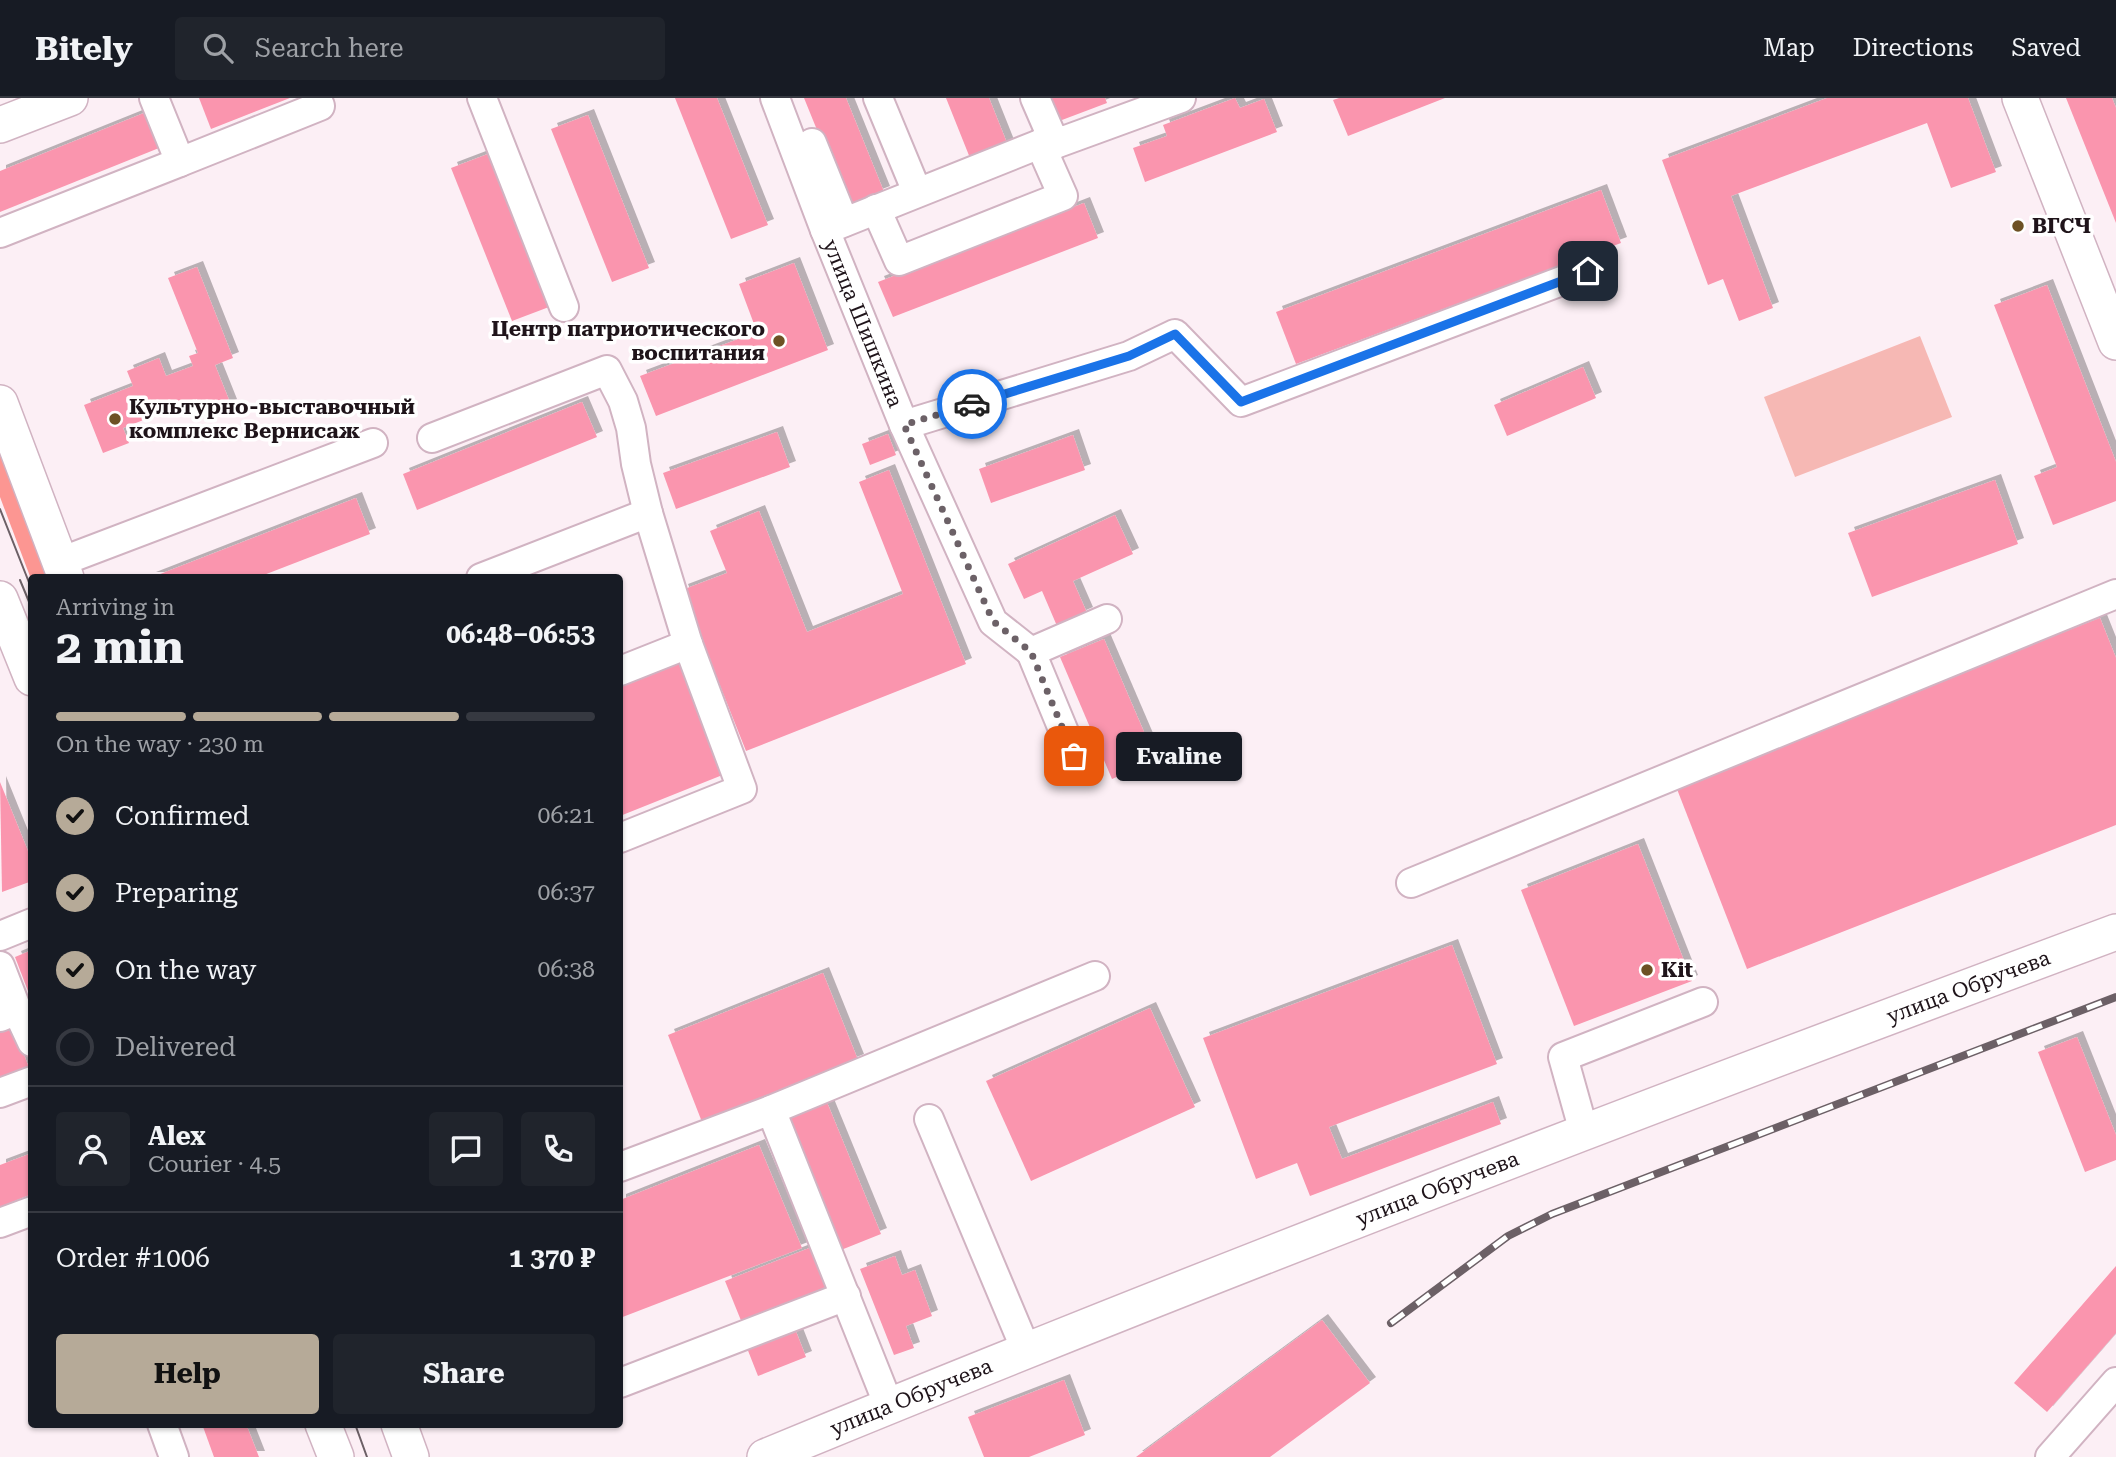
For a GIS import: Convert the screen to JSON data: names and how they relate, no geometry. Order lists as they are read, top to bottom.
{
  "streets": {
    "main road": ["улица Обручева"],
    "street": ["улица Шишкина"]
  },
  "places": [
    "ВГСЧ",
    "Центр патриотического воспитания",
    "Культурно-выставочный комплекс Вернисаж",
    "Evaline",
    "Kit"
  ],
  "page": {
    "header": "Bitely",
    "search": "Search here",
    "nav": ["Map", "Directions", "Saved"],
    "heading": ["2 min", "Arriving in", "06:48–06:53"],
    "panel": [
      "Alex",
      "Courier · 4.5",
      "Order #1006",
      "1 370 ₽"
    ],
    "bar": "On the way · 230 m",
    "bubble": "Evaline",
    "list": [
      ["Confirmed", "06:21"],
      ["Preparing", "06:37"],
      ["On the way", "06:38"],
      "Delivered"
    ],
    "buttons": ["Help", "Share"]
  }
}
